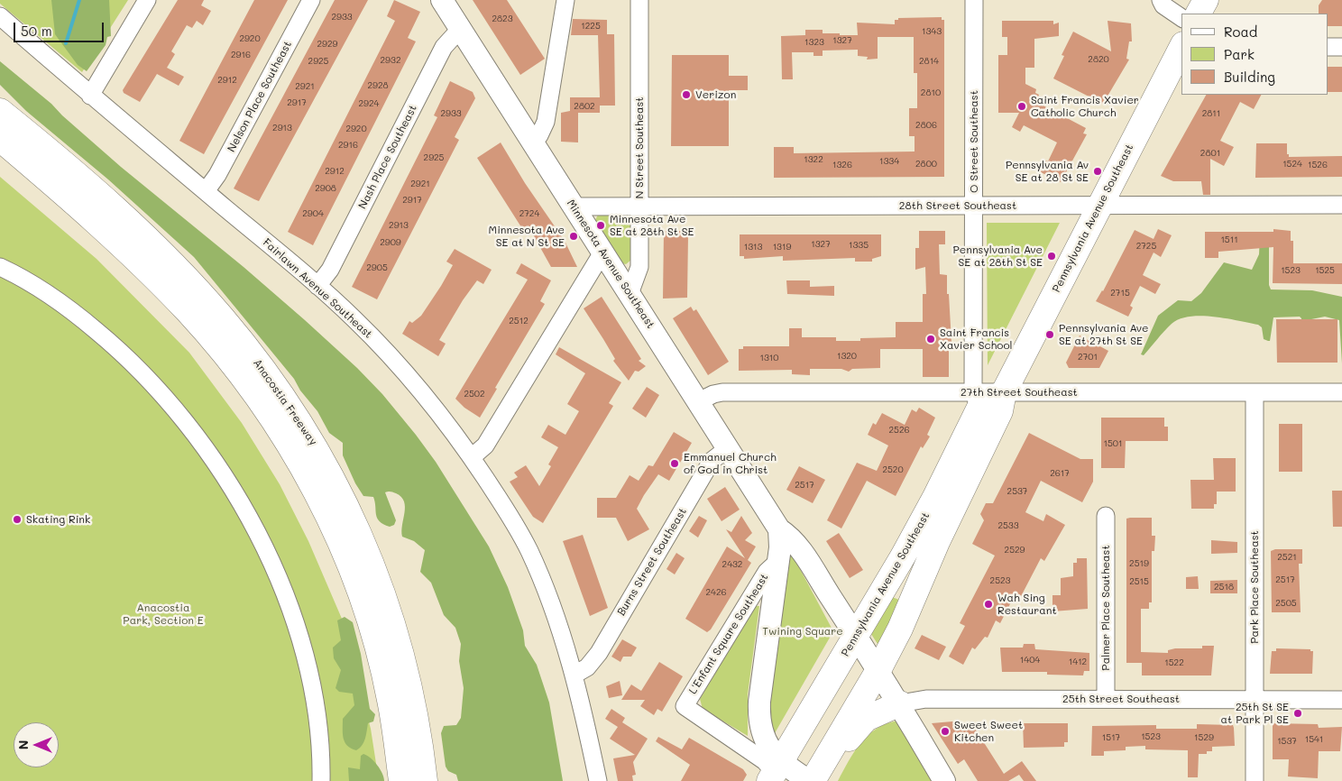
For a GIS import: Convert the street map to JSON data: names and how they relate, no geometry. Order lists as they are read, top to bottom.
{
  "streets": {
    "highway": ["Pennsylvania Avenue Southeast", "Anacostia Freeway"],
    "main road": ["Minnesota Avenue Southeast"],
    "street": [
      "Nelson Place Southeast",
      "O Street Southeast",
      "N Street Southeast",
      "Nash Place Southeast",
      "28th Street Southeast",
      "Fairlawn Avenue Southeast",
      "27th Street Southeast",
      "Burns Street Southeast",
      "Park Place Southeast",
      "Palmer Place Southeast",
      "L'Enfant Square Southeast",
      "25th Street Southeast"
    ]
  },
  "crossings": [
    ["Nelson Place Southeast", "Fairlawn Avenue Southeast"],
    ["O Street Southeast", "28th Street Southeast"],
    ["O Street Southeast", "Pennsylvania Avenue Southeast"],
    ["O Street Southeast", "27th Street Southeast"],
    ["N Street Southeast", "28th Street Southeast"],
    ["N Street Southeast", "Minnesota Avenue Southeast"],
    ["Nash Place Southeast", "Minnesota Avenue Southeast"],
    ["Nash Place Southeast", "Fairlawn Avenue Southeast"],
    ["28th Street Southeast", "Pennsylvania Avenue Southeast"],
    ["28th Street Southeast", "Minnesota Avenue Southeast"],
    ["Pennsylvania Avenue Southeast", "Minnesota Avenue Southeast"],
    ["Pennsylvania Avenue Southeast", "27th Street Southeast"],
    ["Pennsylvania Avenue Southeast", "L'Enfant Square Southeast"],
    ["Minnesota Avenue Southeast", "27th Street Southeast"],
    ["Minnesota Avenue Southeast", "Burns Street Southeast"],
    ["Minnesota Avenue Southeast", "25th Street Southeast"],
    ["Fairlawn Avenue Southeast", "Burns Street Southeast"],
    ["27th Street Southeast", "Park Place Southeast"],
    ["Park Place Southeast", "25th Street Southeast"],
    ["Palmer Place Southeast", "25th Street Southeast"]
  ],
  "parks": ["Anacostia Park, Section E", "Twining Square"],
  "places": [
    "Verizon",
    "Saint Francis Xavier Catholic Church",
    "Pennsylvania Av SE at 28 St SE",
    "Minnesota Ave SE at 28th St SE",
    "Minnesota Ave SE at N St SE",
    "Pennsylvania Ave SE at 28th St SE",
    "Pennsylvania Ave SE at 27th St SE",
    "Saint Francis Xavier School",
    "Emmanuel Church of God in Christ",
    "Skating Rink",
    "Wah Sing Restaurant",
    "25th St SE at Park Pl SE",
    "Sweet Sweet Kitchen"
  ],
  "house_numbers": [
    "2933",
    "2823",
    "1225",
    "1343",
    "2920",
    "1327",
    "1323",
    "2929",
    "2916",
    "2820",
    "2932",
    "2925",
    "2814",
    "2912",
    "2928",
    "2921",
    "2810",
    "2917",
    "2924",
    "2802",
    "2933",
    "2811",
    "2806",
    "2913",
    "2920",
    "2916",
    "2801",
    "2925",
    "1322",
    "1334",
    "2800",
    "1524",
    "1326",
    "1526",
    "2912",
    "2921",
    "2908",
    "2917",
    "2904",
    "2724",
    "2913",
    "1511",
    "2909",
    "1327",
    "1335",
    "2725",
    "1313",
    "1319",
    "2905",
    "1523",
    "1525",
    "2715",
    "2512",
    "1320",
    "2701",
    "1310",
    "2502",
    "2526",
    "1501",
    "2520",
    "2617",
    "2517",
    "2537",
    "2533",
    "2529",
    "2521",
    "2519",
    "2432",
    "2517",
    "2523",
    "2515",
    "2518",
    "2426",
    "2505",
    "1404",
    "1412",
    "1522",
    "1523",
    "1517",
    "1529",
    "1541",
    "1537"
  ],
  "legend": ["Road", "Park", "Building"],
  "scale_bar": "50 m",
  "north": "left"
}
